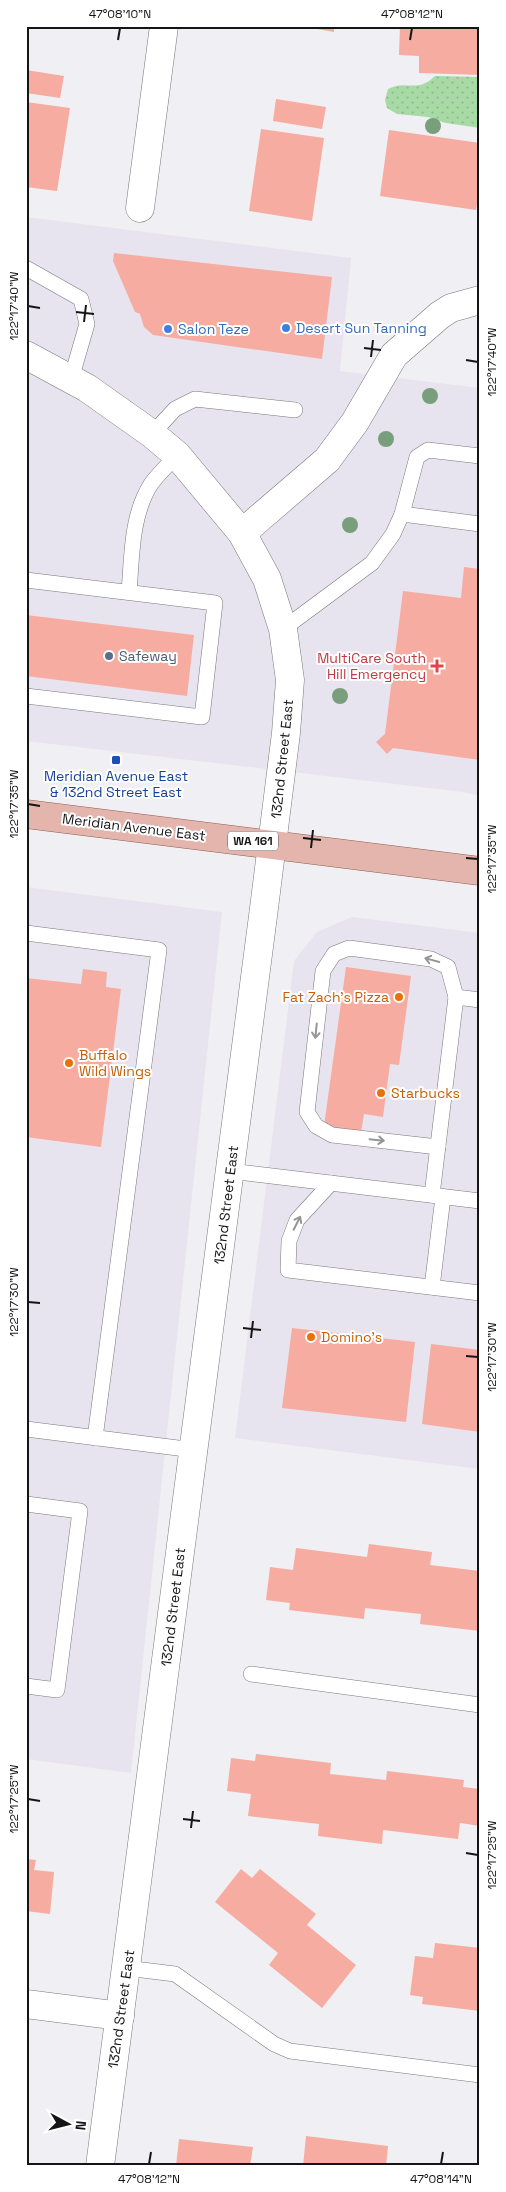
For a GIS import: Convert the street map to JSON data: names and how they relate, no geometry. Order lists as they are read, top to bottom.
{
  "streets": {
    "main road": ["Meridian Avenue East", "WA 161"],
    "street": ["132nd Street East"]
  },
  "crossings": [
    ["132nd Street East", "Meridian Avenue East"]
  ],
  "places": {
    "other": [
      "Desert Sun Tanning",
      "Salon Teze",
      "Safeway",
      "Fat Zach's Pizza",
      "Buffalo Wild Wings",
      "Starbucks",
      "Domino's"
    ],
    "health": ["MultiCare South Hill Emergency"],
    "transit": ["Meridian Avenue East & 132nd Street East"]
  },
  "north": "right",
  "coordinates": [
    "47°08'10\"N",
    "47°08'12\"N",
    "122°17'40\"W",
    "122°17'35\"W",
    "122°17'30\"W",
    "122°17'25\"W",
    "47°08'14\"N"
  ]
}
